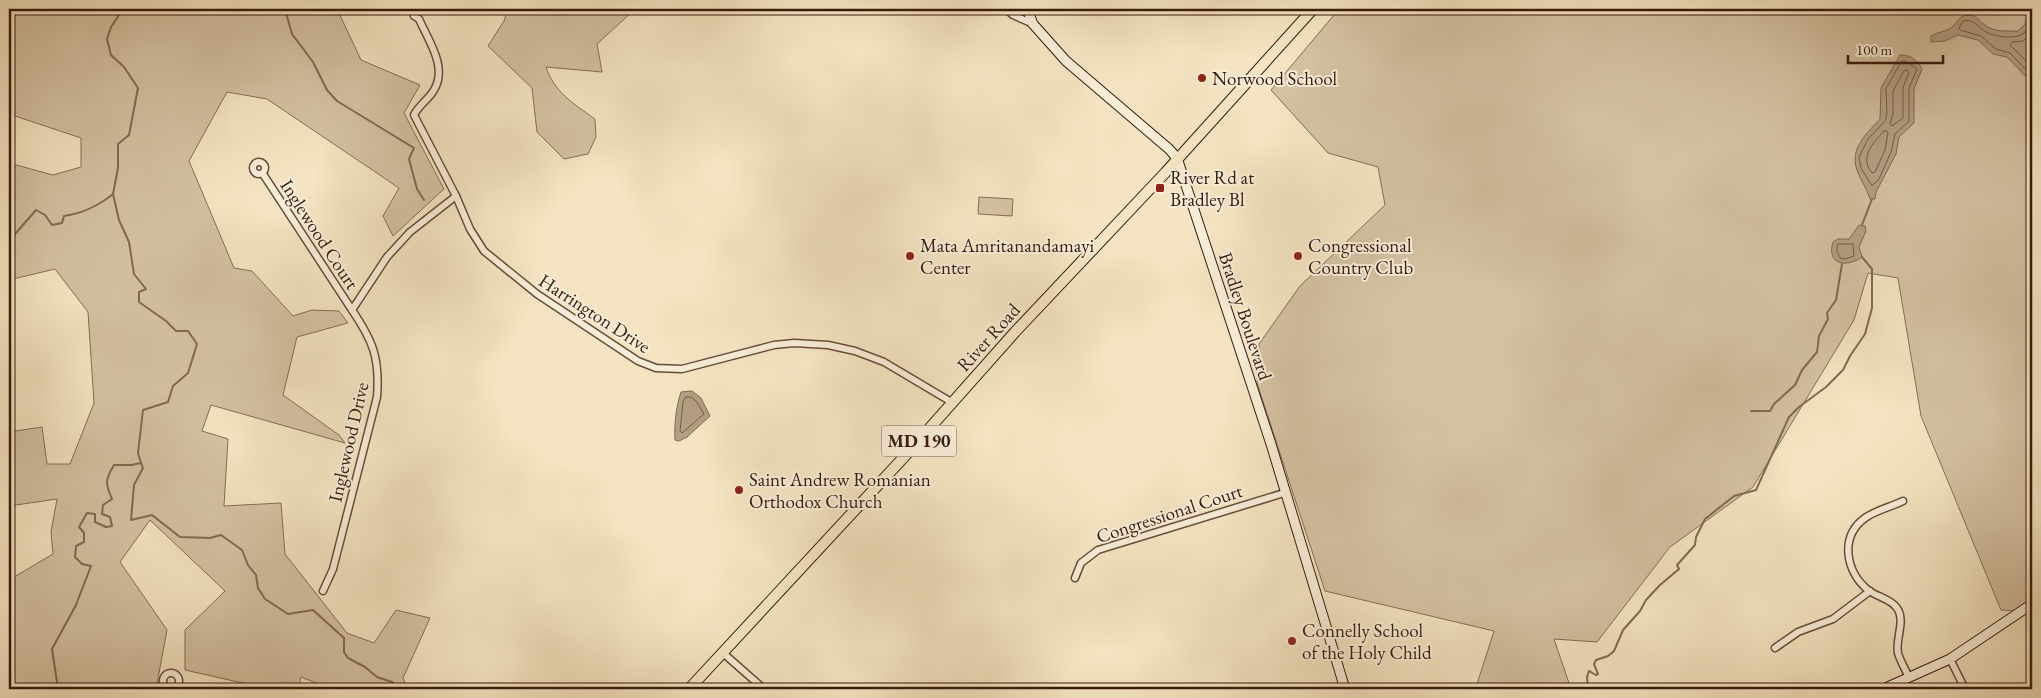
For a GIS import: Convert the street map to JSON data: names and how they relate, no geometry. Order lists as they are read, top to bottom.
{
  "streets": {
    "main road": ["Bradley Boulevard", "River Road", "MD 190"],
    "street": [
      "Inglewood Court",
      "Harrington Drive",
      "Inglewood Drive",
      "Congressional Court"
    ]
  },
  "crossings": [
    ["Inglewood Court", "Inglewood Drive"],
    ["Harrington Drive", "River Road"],
    ["Bradley Boulevard", "River Road"],
    ["Bradley Boulevard", "Congressional Court"]
  ],
  "places": {
    "other": [
      "Norwood School",
      "Mata Amritanandamayi Center",
      "Congressional Country Club",
      "Saint Andrew Romanian Orthodox Church",
      "Connelly School of the Holy Child"
    ],
    "transit": ["River Rd at Bradley Bl"]
  },
  "scale_bar": "100 m"
}
